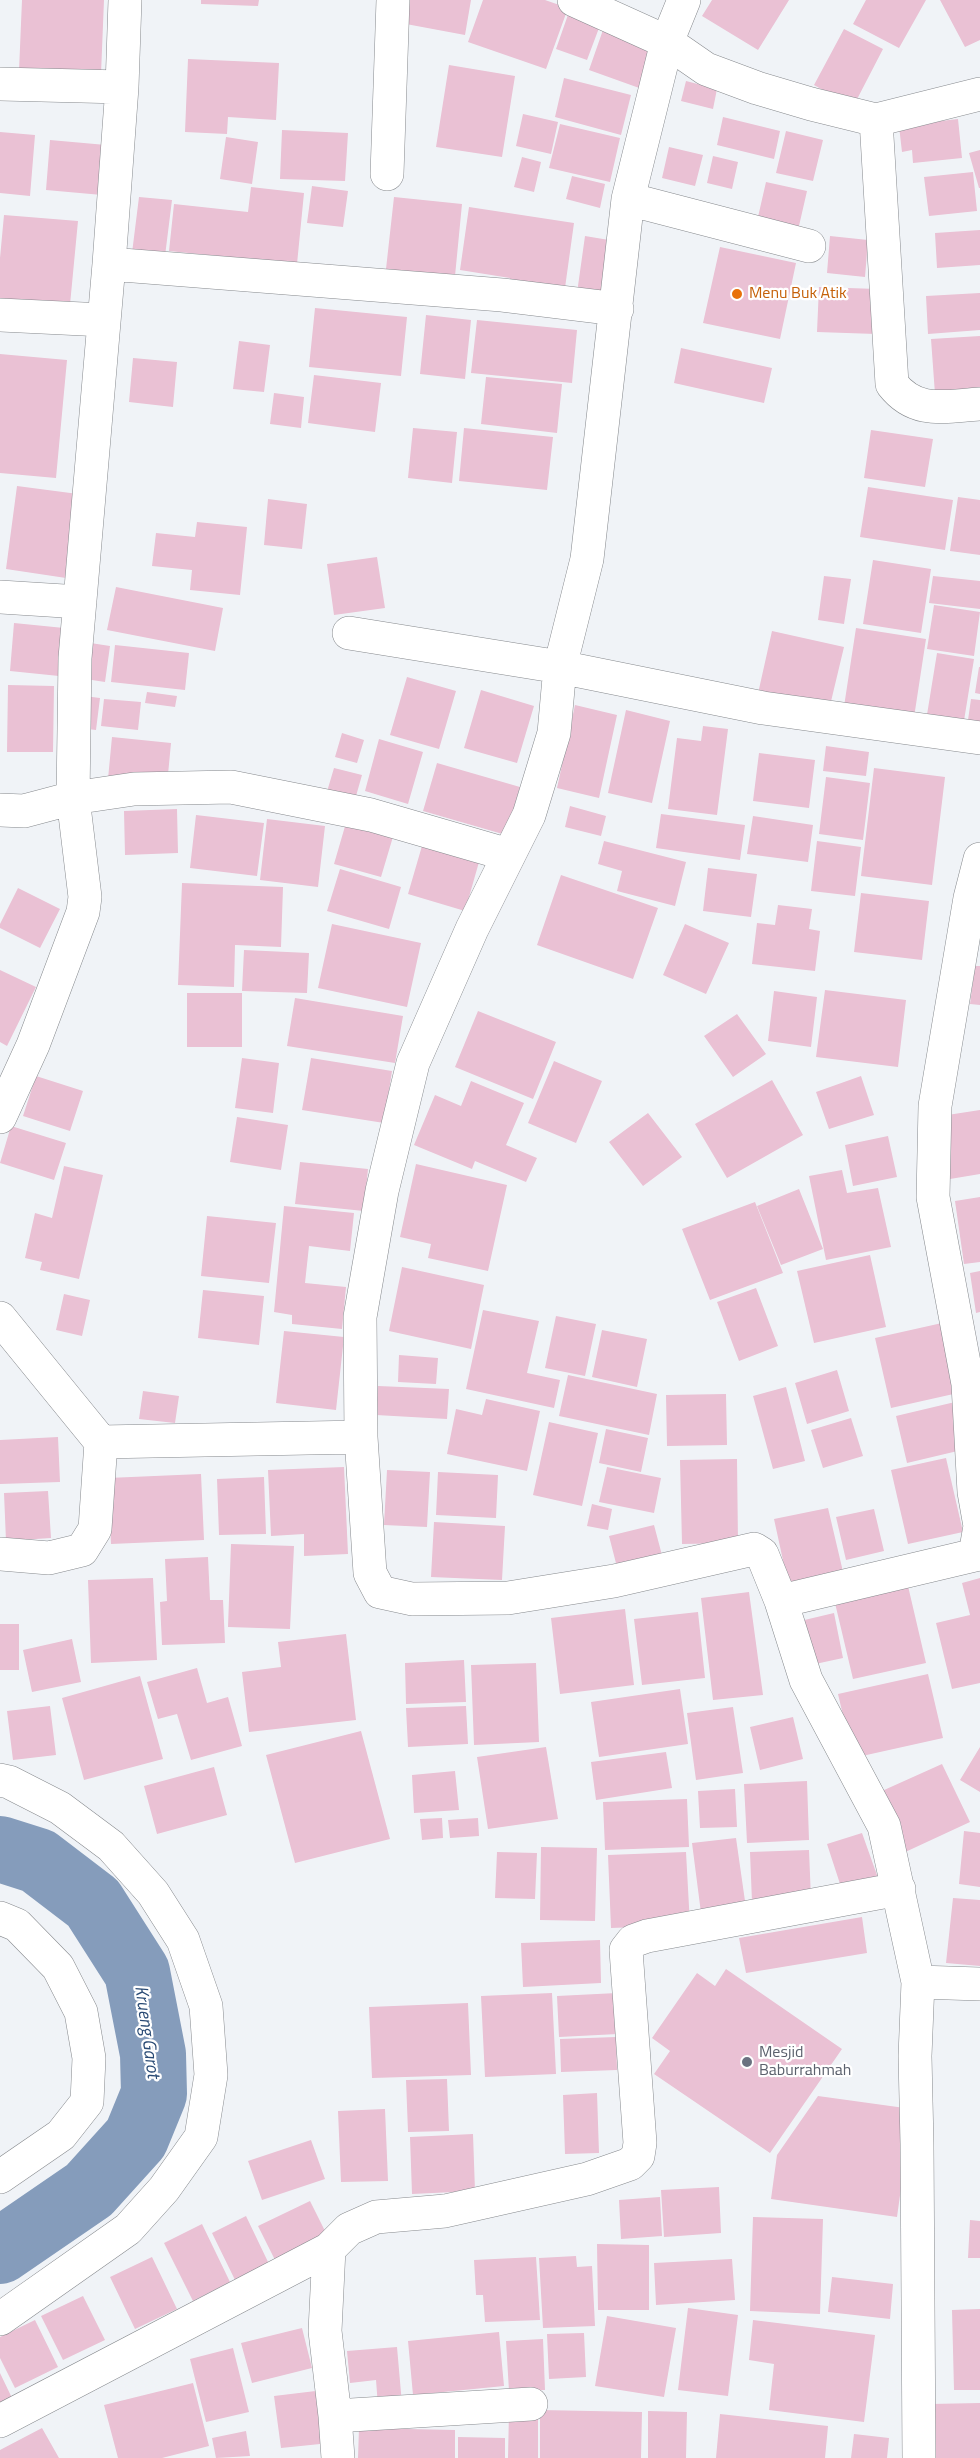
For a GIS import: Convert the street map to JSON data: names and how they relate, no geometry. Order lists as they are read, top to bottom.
{
  "water": ["Krueng Garot"],
  "places": ["Menu Buk Atik", "Mesjid Baburrahmah"]
}
